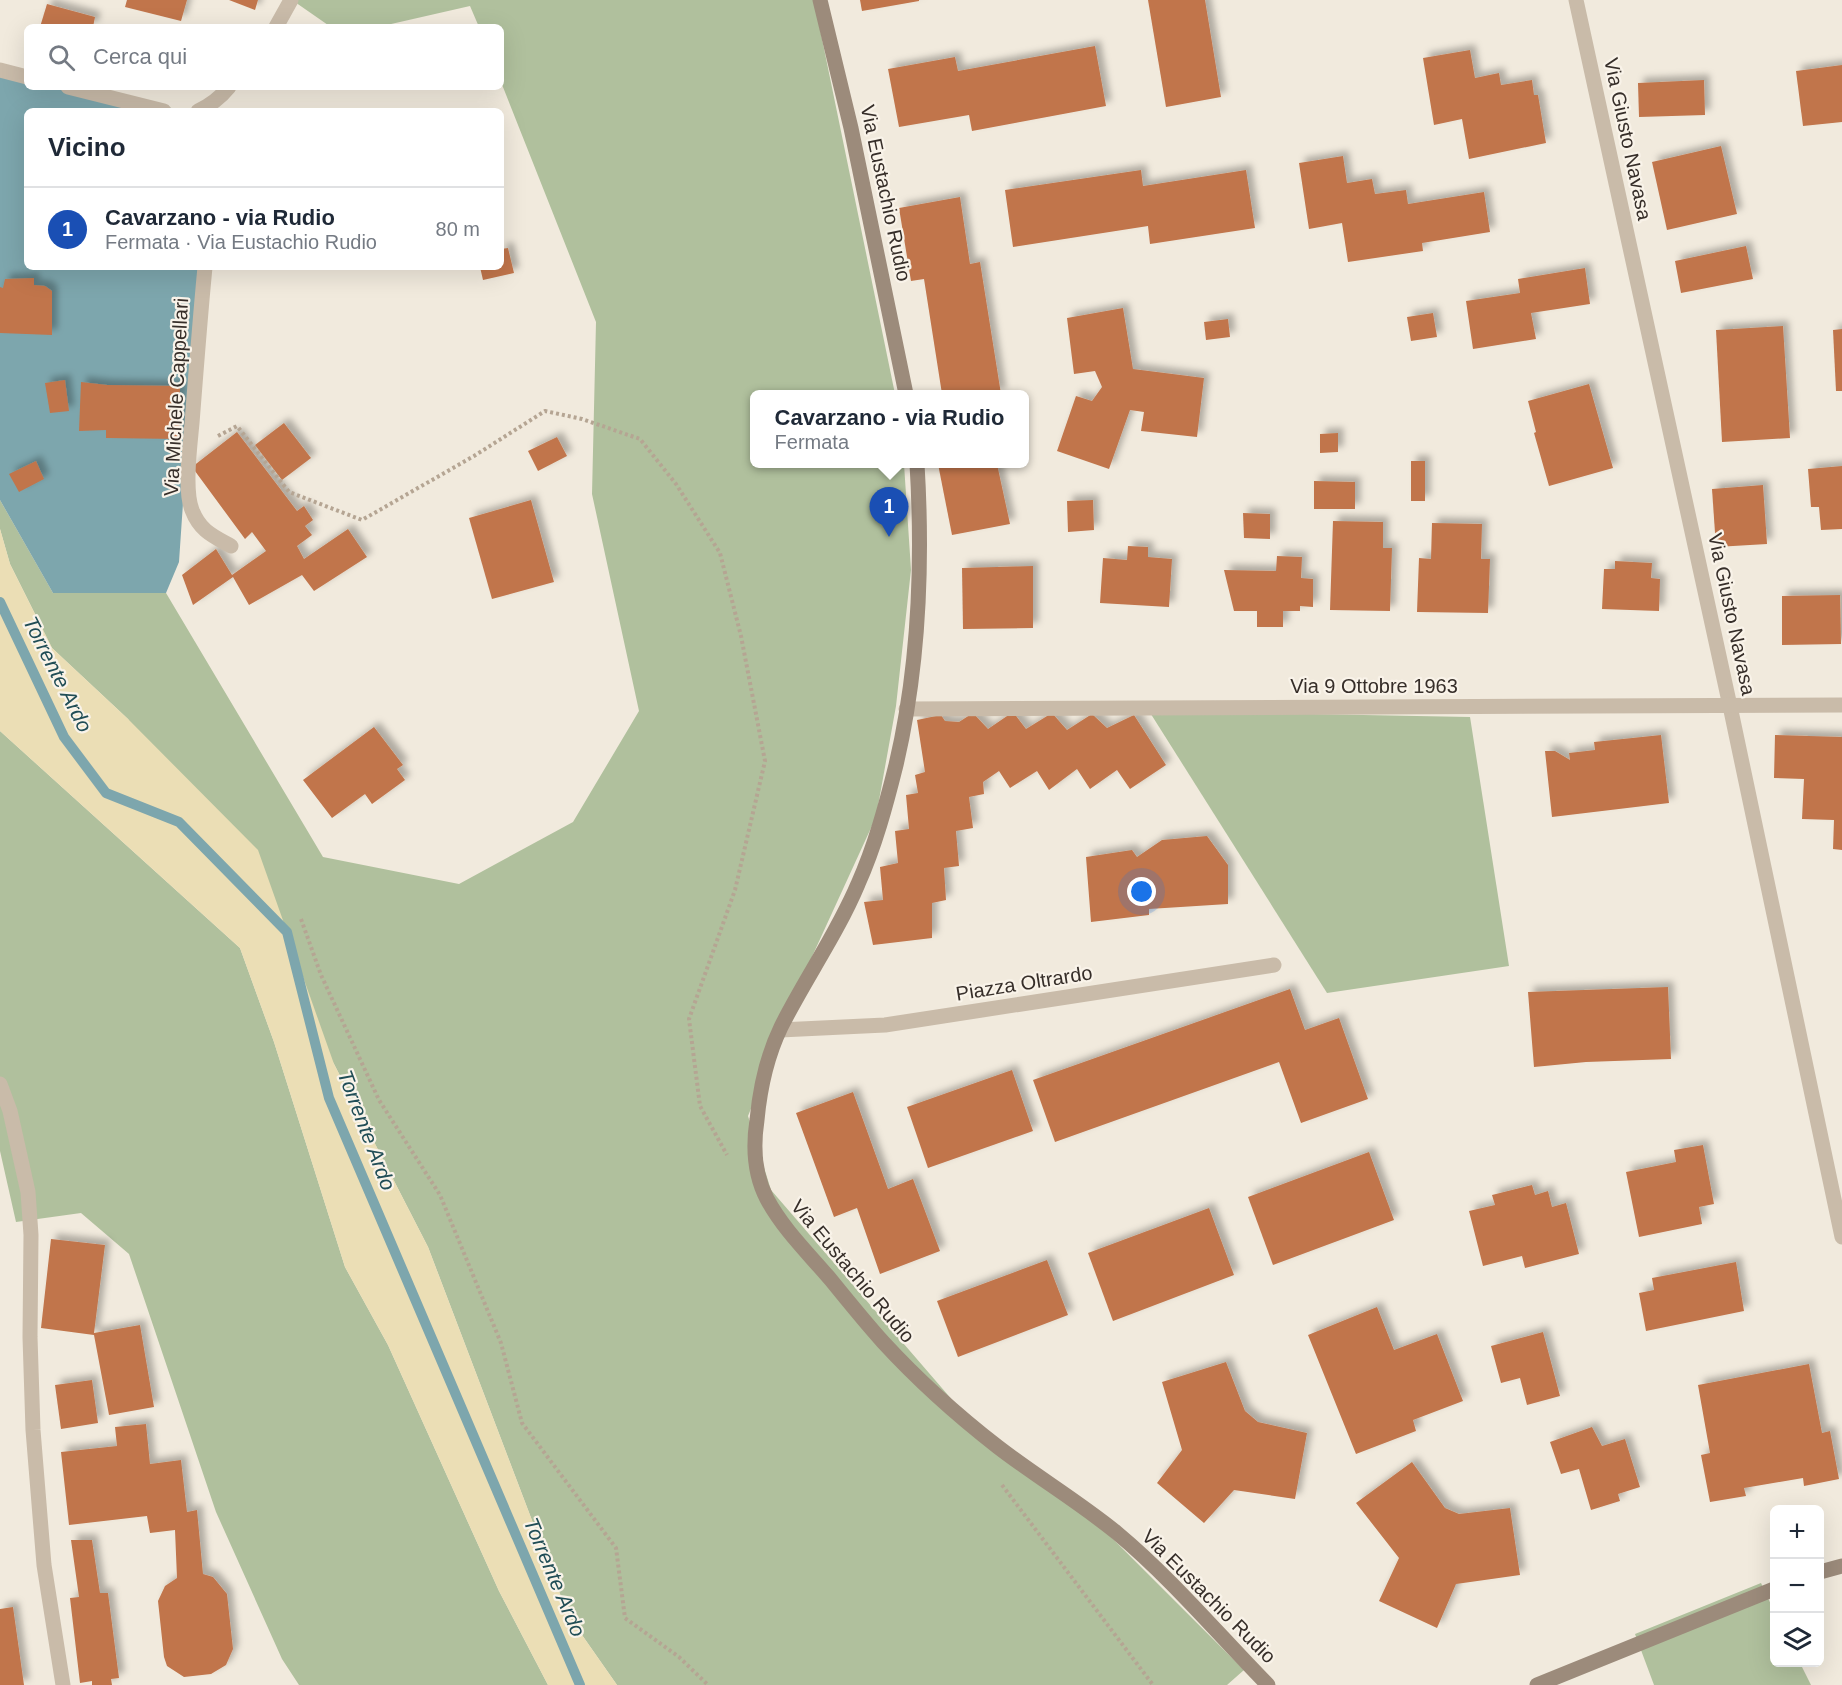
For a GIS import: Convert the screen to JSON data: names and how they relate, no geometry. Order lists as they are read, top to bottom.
{
  "streets": {
    "street": [
      "Via Giusto Navasa",
      "Via Eustachio Rudio",
      "Via Michele Cappellari",
      "Via 9 Ottobre 1963",
      "Piazza Oltrardo"
    ]
  },
  "crossings": [
    ["Via Giusto Navasa", "Via 9 Ottobre 1963"],
    ["Via Eustachio Rudio", "Via 9 Ottobre 1963"],
    ["Via Eustachio Rudio", "Piazza Oltrardo"]
  ],
  "water": ["Torrente Ardo"],
  "page": {
    "search": "Cerca qui",
    "heading": "Vicino",
    "list": [
      {
        "mark": "1",
        "name": "Cavarzano - via Rudio",
        "note": "Fermata · Via Eustachio Rudio",
        "value": "80 m"
      }
    ],
    "popup": ["Cavarzano - via Rudio", "Fermata"],
    "pins": "1",
    "map_buttons": ["+", "−"]
  }
}
